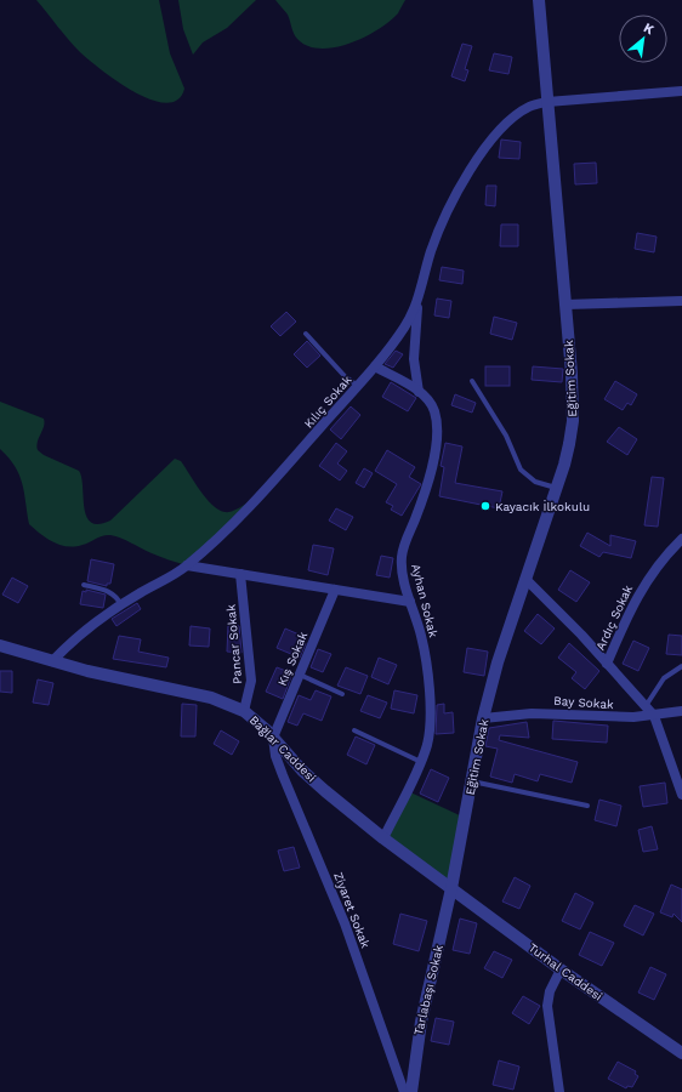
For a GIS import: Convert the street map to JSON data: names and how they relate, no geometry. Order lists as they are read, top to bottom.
{
  "streets": {
    "street": [
      "Eğitim Sokak",
      "Kılıç Sokak",
      "Ayhan Sokak",
      "Ardıç Sokak",
      "Pancar Sokak",
      "Kış Sokak",
      "Bay Sokak",
      "Bağlar Caddesi",
      "Ziyaret Sokak",
      "Turhal Caddesi",
      "Tarlabaşı Sokak"
    ]
  },
  "crossings": [
    ["Eğitim Sokak", "Kılıç Sokak"],
    ["Eğitim Sokak", "Bay Sokak"],
    ["Eğitim Sokak", "Bağlar Caddesi"],
    ["Eğitim Sokak", "Turhal Caddesi"],
    ["Eğitim Sokak", "Tarlabaşı Sokak"],
    ["Kılıç Sokak", "Ayhan Sokak"],
    ["Kılıç Sokak", "Bağlar Caddesi"],
    ["Ayhan Sokak", "Bağlar Caddesi"],
    ["Pancar Sokak", "Bağlar Caddesi"],
    ["Kış Sokak", "Bağlar Caddesi"],
    ["Kış Sokak", "Ziyaret Sokak"],
    ["Bağlar Caddesi", "Ziyaret Sokak"],
    ["Bağlar Caddesi", "Turhal Caddesi"],
    ["Bağlar Caddesi", "Tarlabaşı Sokak"],
    ["Turhal Caddesi", "Tarlabaşı Sokak"]
  ],
  "places": ["Kayacık İlkokulu"],
  "north": "top right"
}
